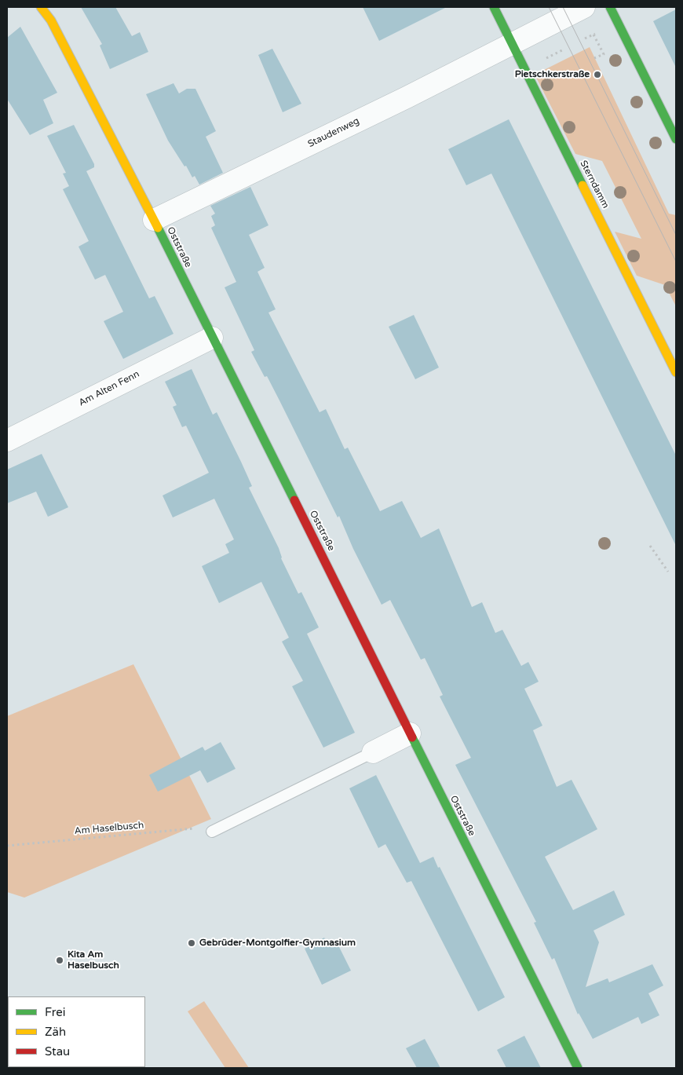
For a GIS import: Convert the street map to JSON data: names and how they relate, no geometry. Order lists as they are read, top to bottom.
{
  "streets": {
    "street": [
      "Staudenweg",
      "Sterndamm",
      "Oststraße",
      "Am Alten Fenn"
    ],
    "path": ["Am Haselbusch"]
  },
  "crossings": [
    ["Staudenweg", "Sterndamm"],
    ["Staudenweg", "Oststraße"],
    ["Oststraße", "Am Alten Fenn"]
  ],
  "places": ["Pietschkerstraße", "Gebrüder-Montgolfier-Gymnasium", "Kita Am Haselbusch"],
  "legend": ["Frei", "Zäh", "Stau"]
}
